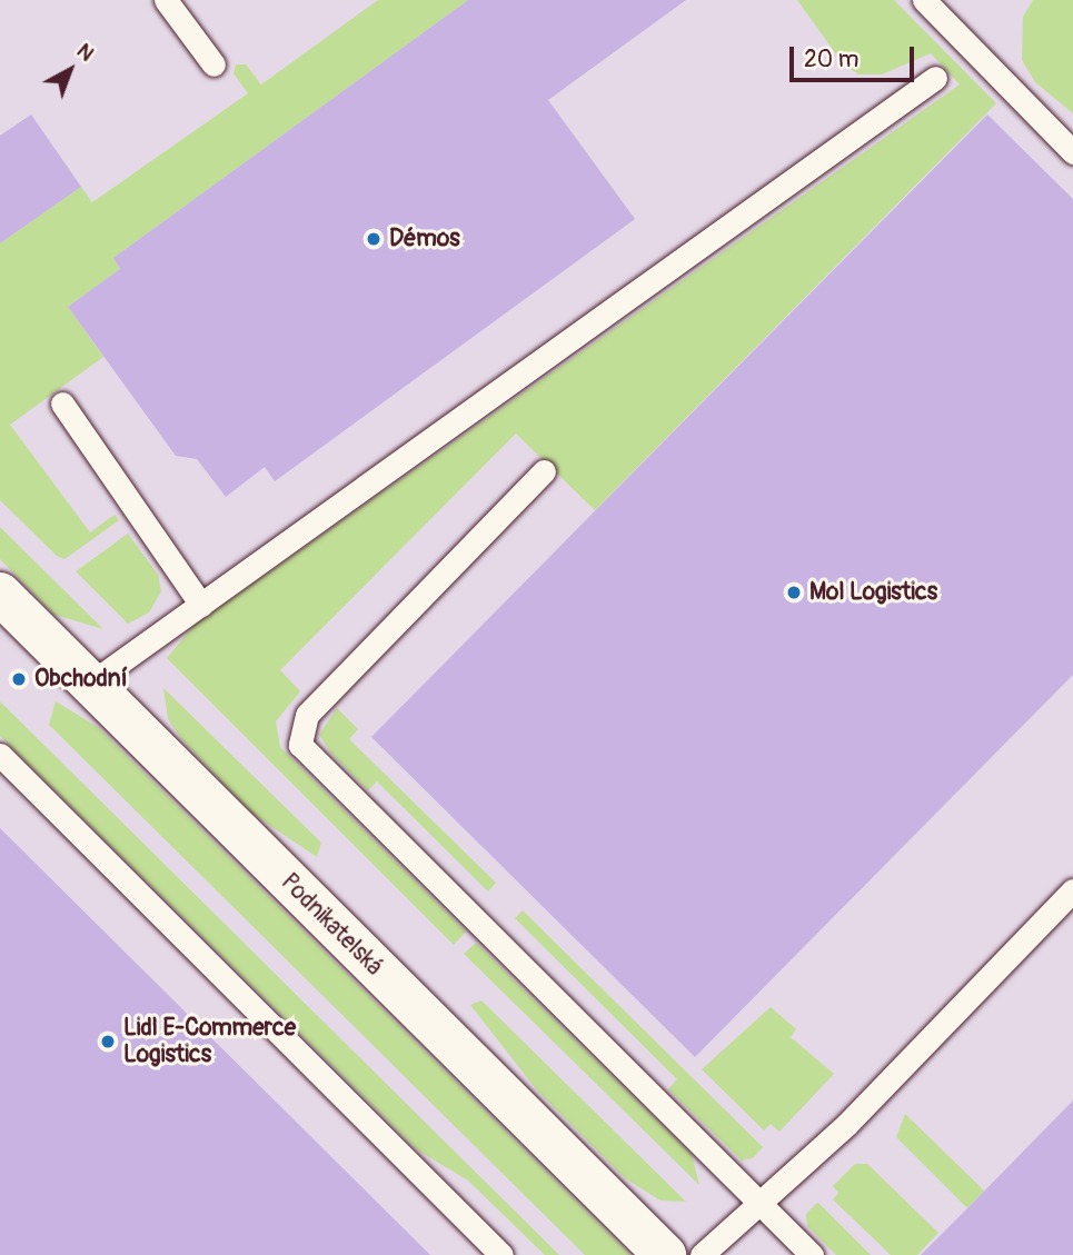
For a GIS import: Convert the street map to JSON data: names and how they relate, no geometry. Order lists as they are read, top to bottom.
{
  "streets": {
    "street": ["Podnikatelská"]
  },
  "places": [
    "Démos",
    "Mol Logistics",
    "Obchodní",
    "Lidl E-Commerce Logistics"
  ],
  "scale_bar": "20 m",
  "north": "top right"
}
